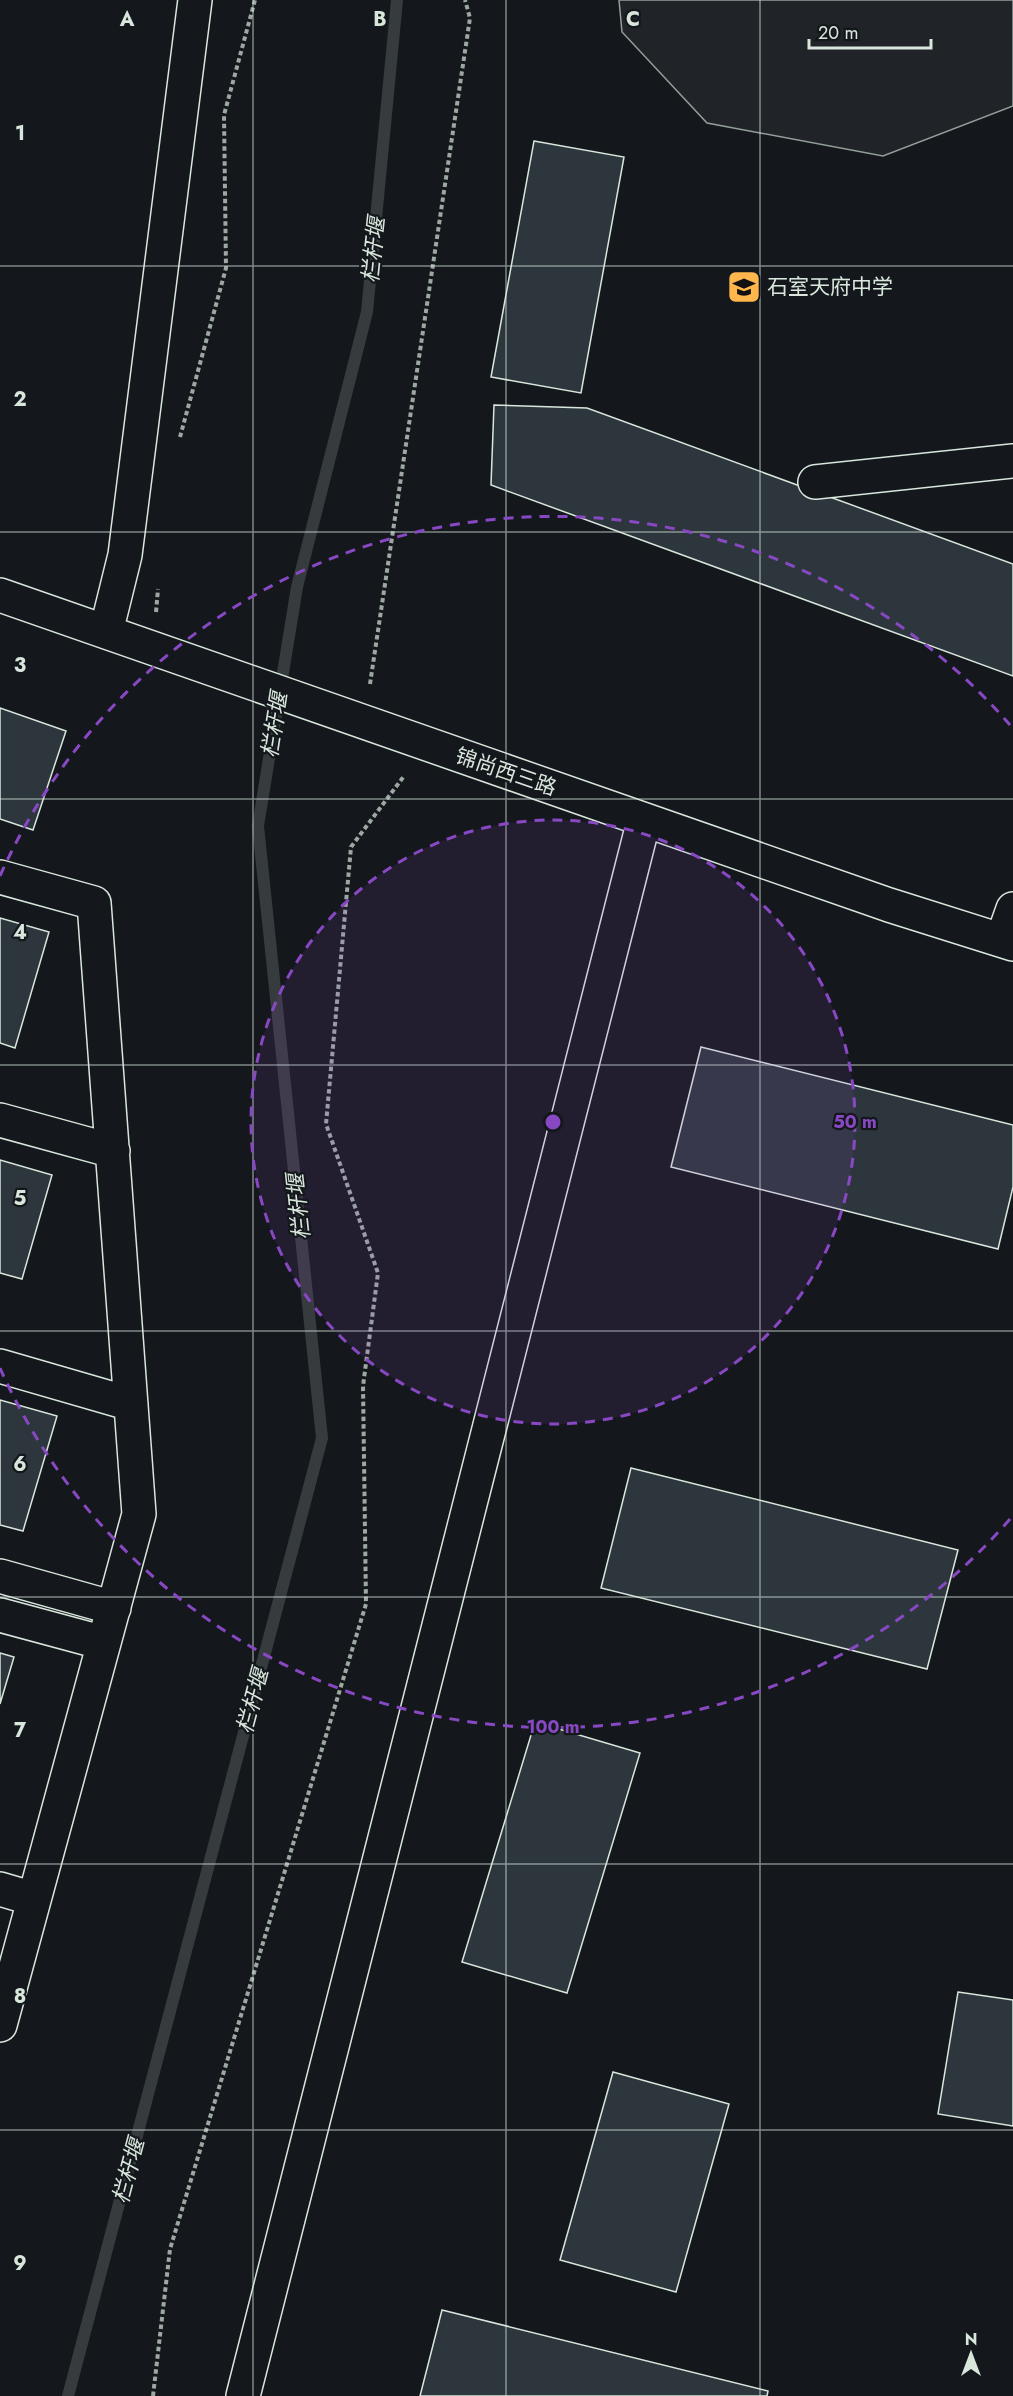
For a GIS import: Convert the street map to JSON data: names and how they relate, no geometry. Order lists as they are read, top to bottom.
{
  "streets": {
    "street": ["锦尚西三路"]
  },
  "water": ["栏杆堰"],
  "places": {
    "school or university": ["石室天府中学"]
  },
  "scale_bar": "20 m",
  "north": "top",
  "grid": {
    "columns": ["A", "B", "C"],
    "rows": [
      "1",
      "2",
      "3",
      "4",
      "5",
      "6",
      "7",
      "8",
      "9"
    ]
  },
  "rings": ["50 m", "100 m"]
}
